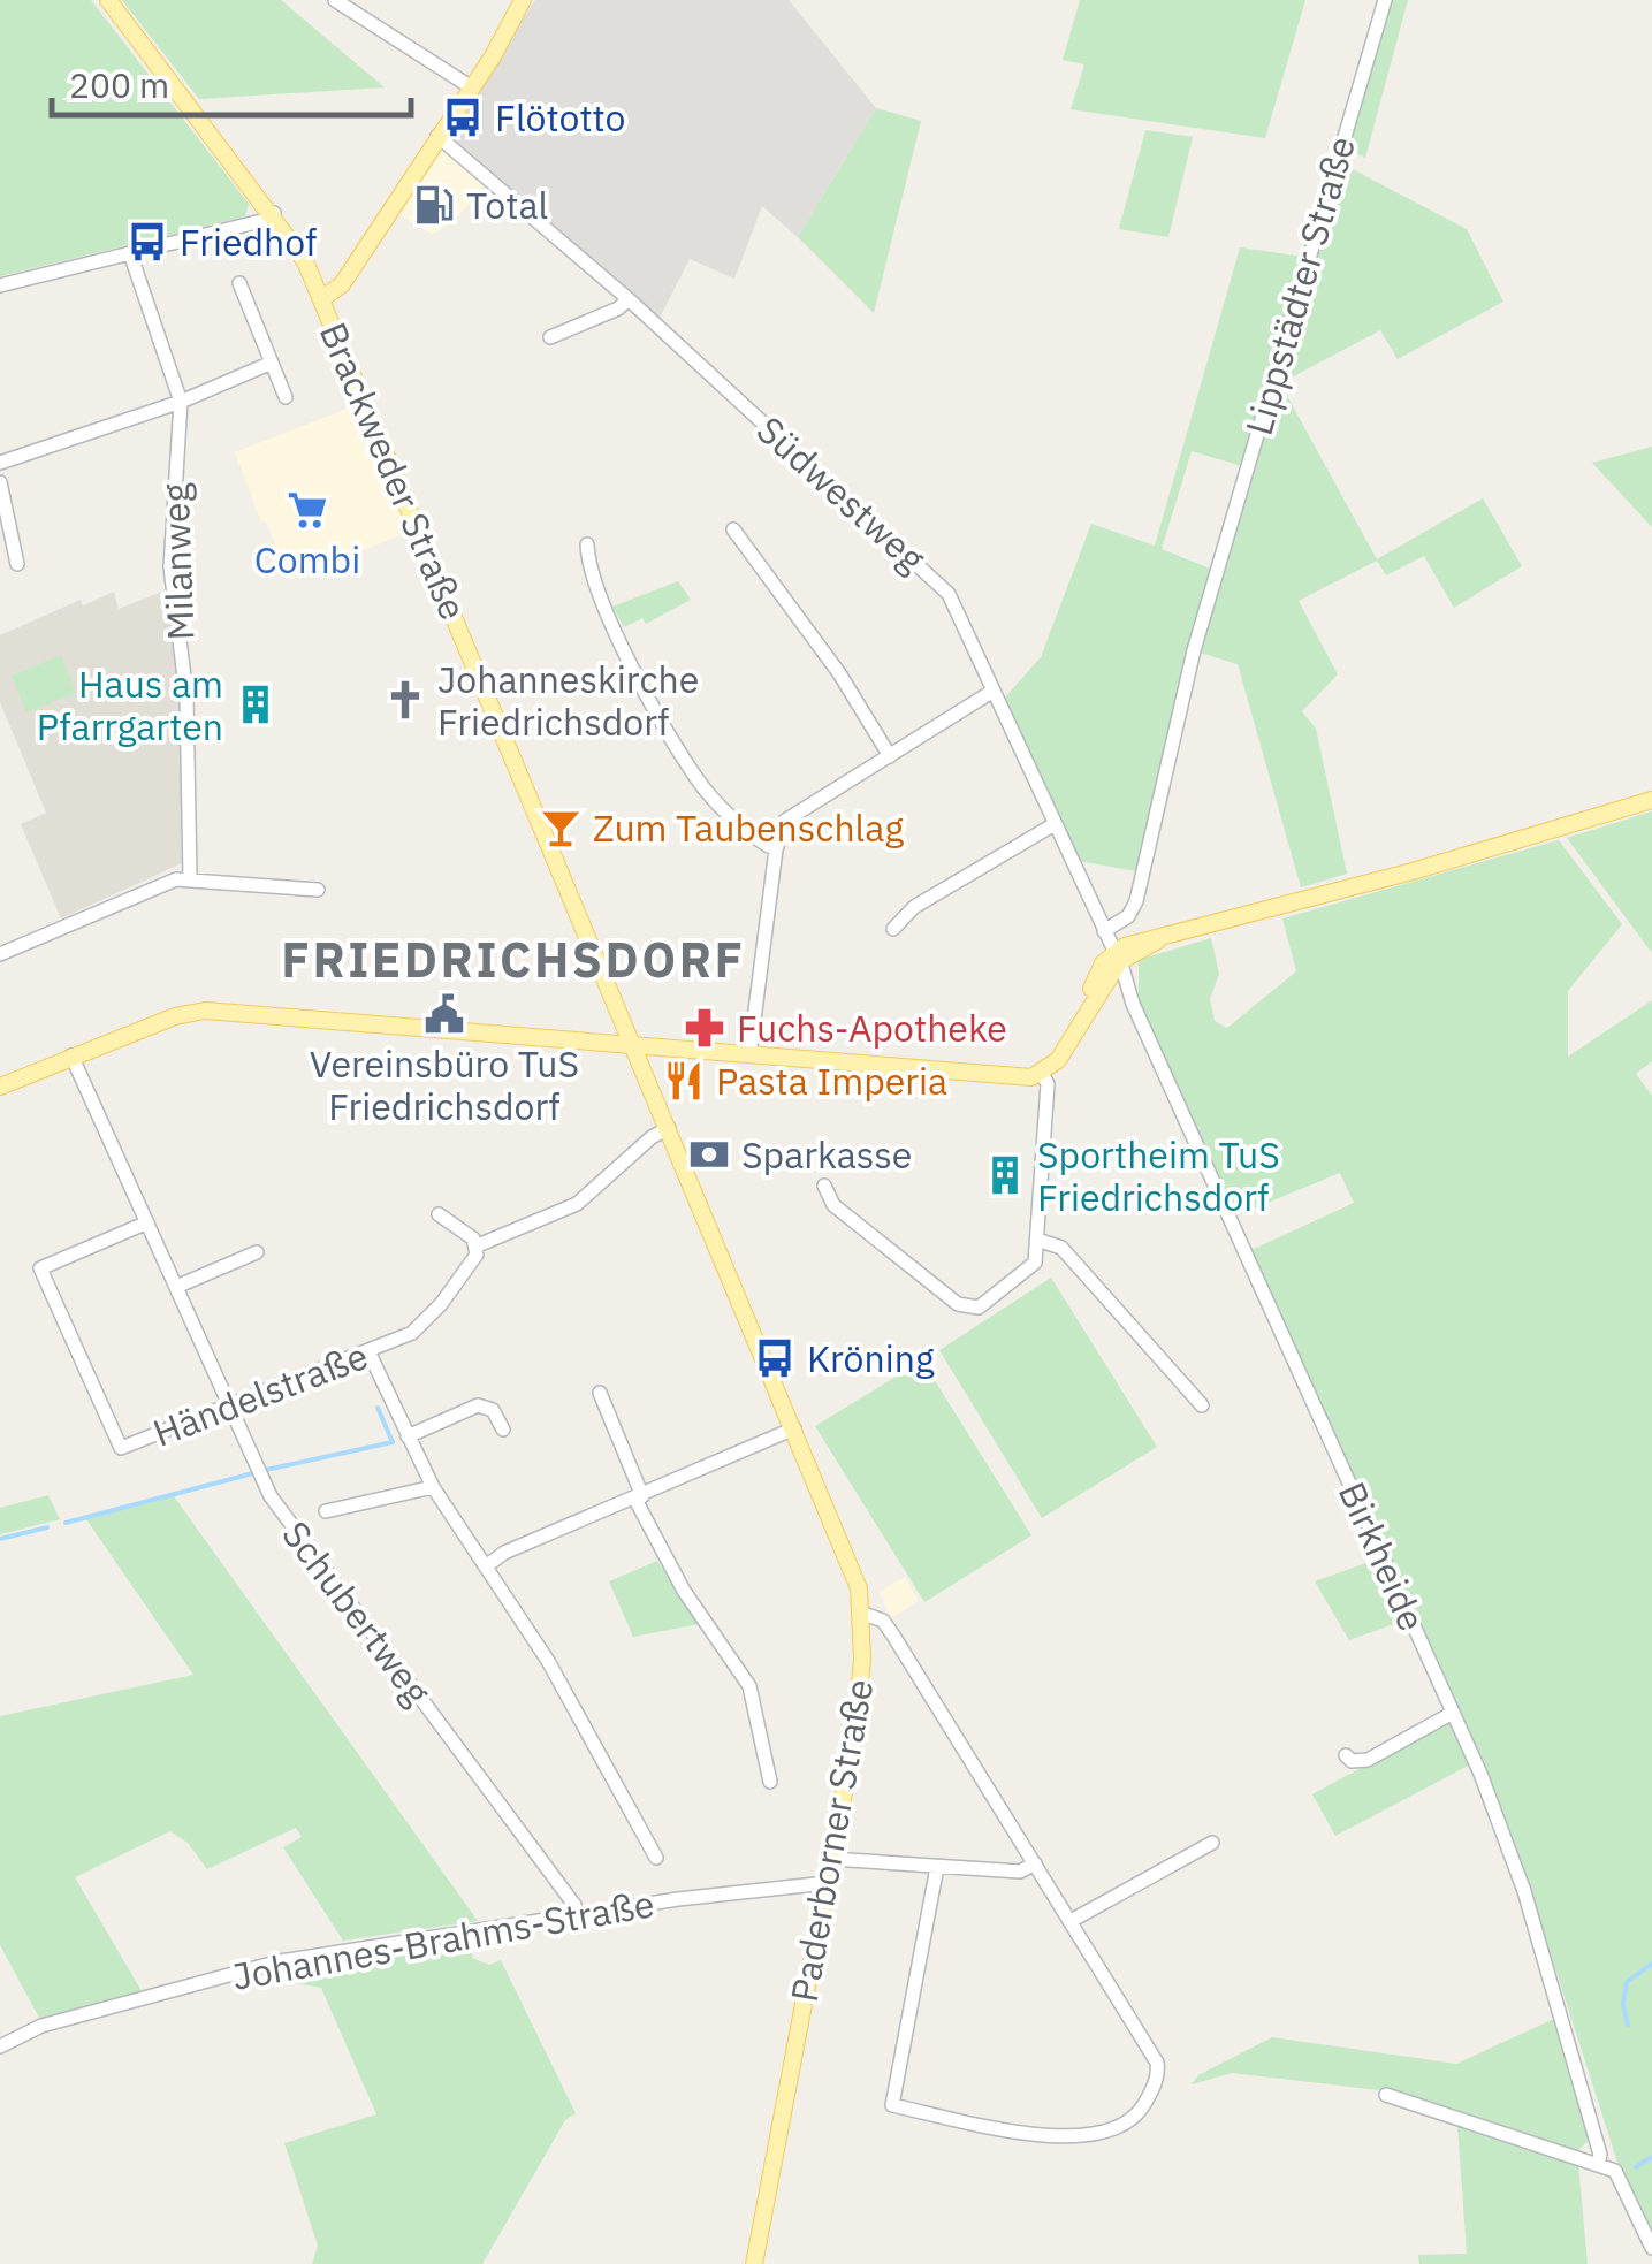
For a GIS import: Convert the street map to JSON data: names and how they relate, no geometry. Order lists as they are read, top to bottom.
{
  "streets": {
    "main road": ["Brackweder Straße", "Paderborner Straße"],
    "street": [
      "Lippstädter Straße",
      "Südwestweg",
      "Milanweg",
      "Händelstraße",
      "Birkheide",
      "Schubertweg",
      "Johannes-Brahms-Straße"
    ]
  },
  "crossings": [
    ["Lippstädter Straße", "Südwestweg"],
    ["Brackweder Straße", "Paderborner Straße"],
    ["Südwestweg", "Birkheide"],
    ["Händelstraße", "Schubertweg"],
    ["Schubertweg", "Johannes-Brahms-Straße"],
    ["Paderborner Straße", "Johannes-Brahms-Straße"]
  ],
  "districts": ["FRIEDRICHSDORF"],
  "places": {
    "bus stop": ["Flötotto", "Friedhof", "Kröning"],
    "fuel station": ["Total"],
    "supermarket": ["Combi"],
    "church": ["Johanneskirche Friedrichsdorf"],
    "building": ["Haus am Pfarrgarten", "Sportheim TuS Friedrichsdorf"],
    "bar": ["Zum Taubenschlag"],
    "public building": ["Vereinsbüro TuS Friedrichsdorf"],
    "pharmacy": ["Fuchs-Apotheke"],
    "restaurant": ["Pasta Imperia"],
    "bank": ["Sparkasse"]
  },
  "scale_bar": "200 m"
}
